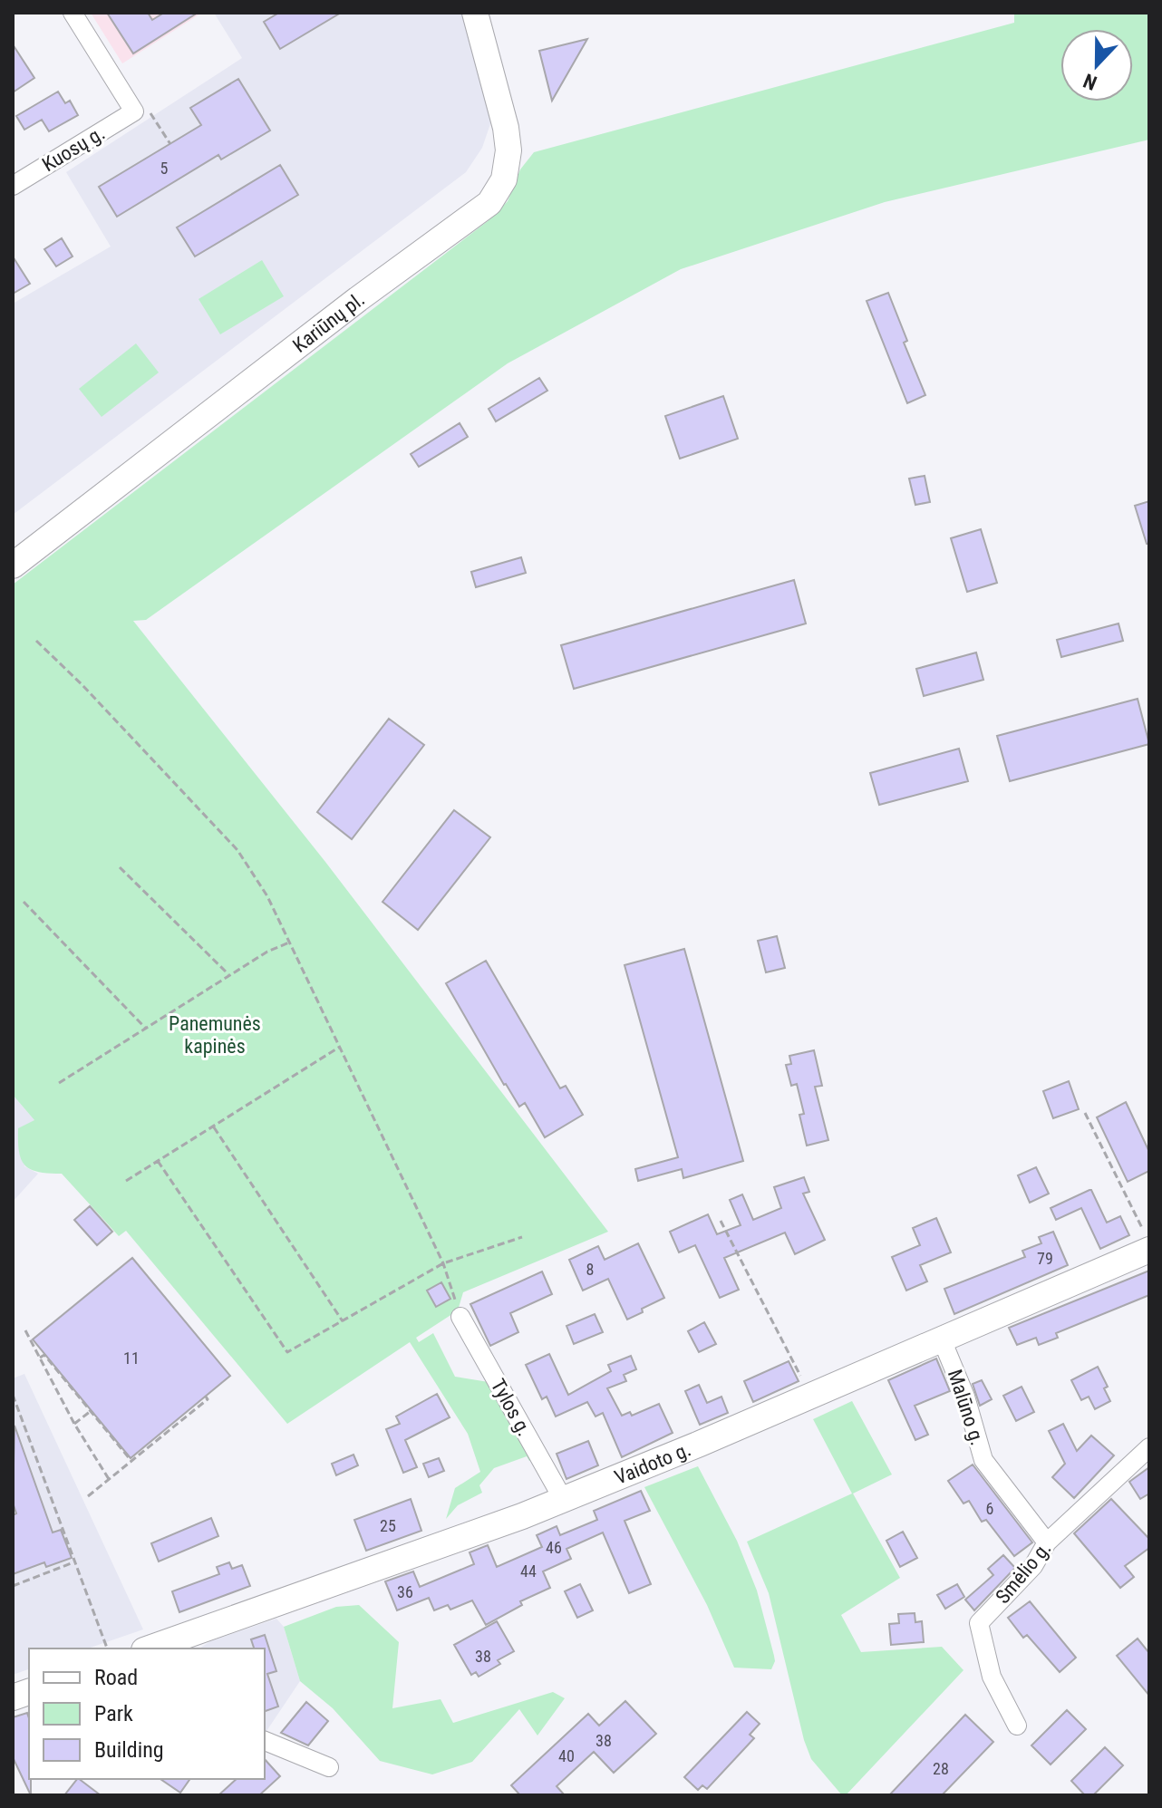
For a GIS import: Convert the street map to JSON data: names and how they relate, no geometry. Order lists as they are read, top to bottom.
{
  "streets": {
    "main road": ["Kariūnų pl.", "Vaidoto g."],
    "street": [
      "Kuosų g.",
      "Tylos g.",
      "Malūno g.",
      "Smėlio g."
    ]
  },
  "crossings": [
    ["Tylos g.", "Vaidoto g."],
    ["Malūno g.", "Vaidoto g."],
    ["Malūno g.", "Smėlio g."]
  ],
  "parks": ["Panemunės kapinės"],
  "house_numbers": [
    "5",
    "79",
    "8",
    "11",
    "6",
    "25",
    "46",
    "44",
    "36",
    "38",
    "38",
    "40",
    "28"
  ],
  "legend": ["Road", "Park", "Building"],
  "north": "bottom"
}
